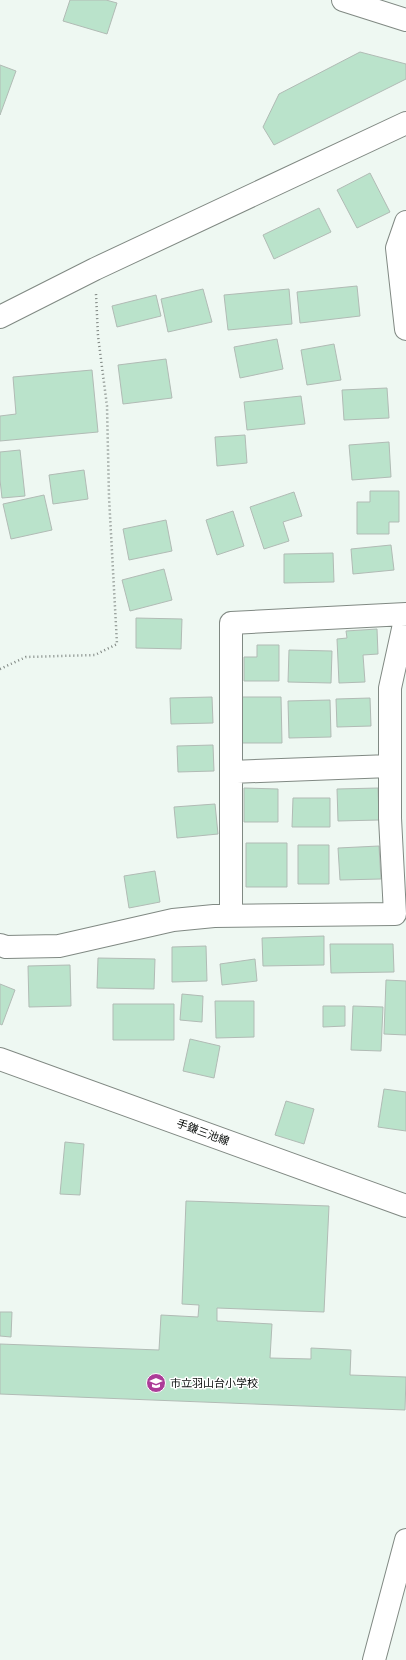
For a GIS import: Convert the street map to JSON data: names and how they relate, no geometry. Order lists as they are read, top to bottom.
{
  "streets": {
    "street": ["手鎌三池線"]
  },
  "places": {
    "school or university": ["市立羽山台小学校"]
  }
}
